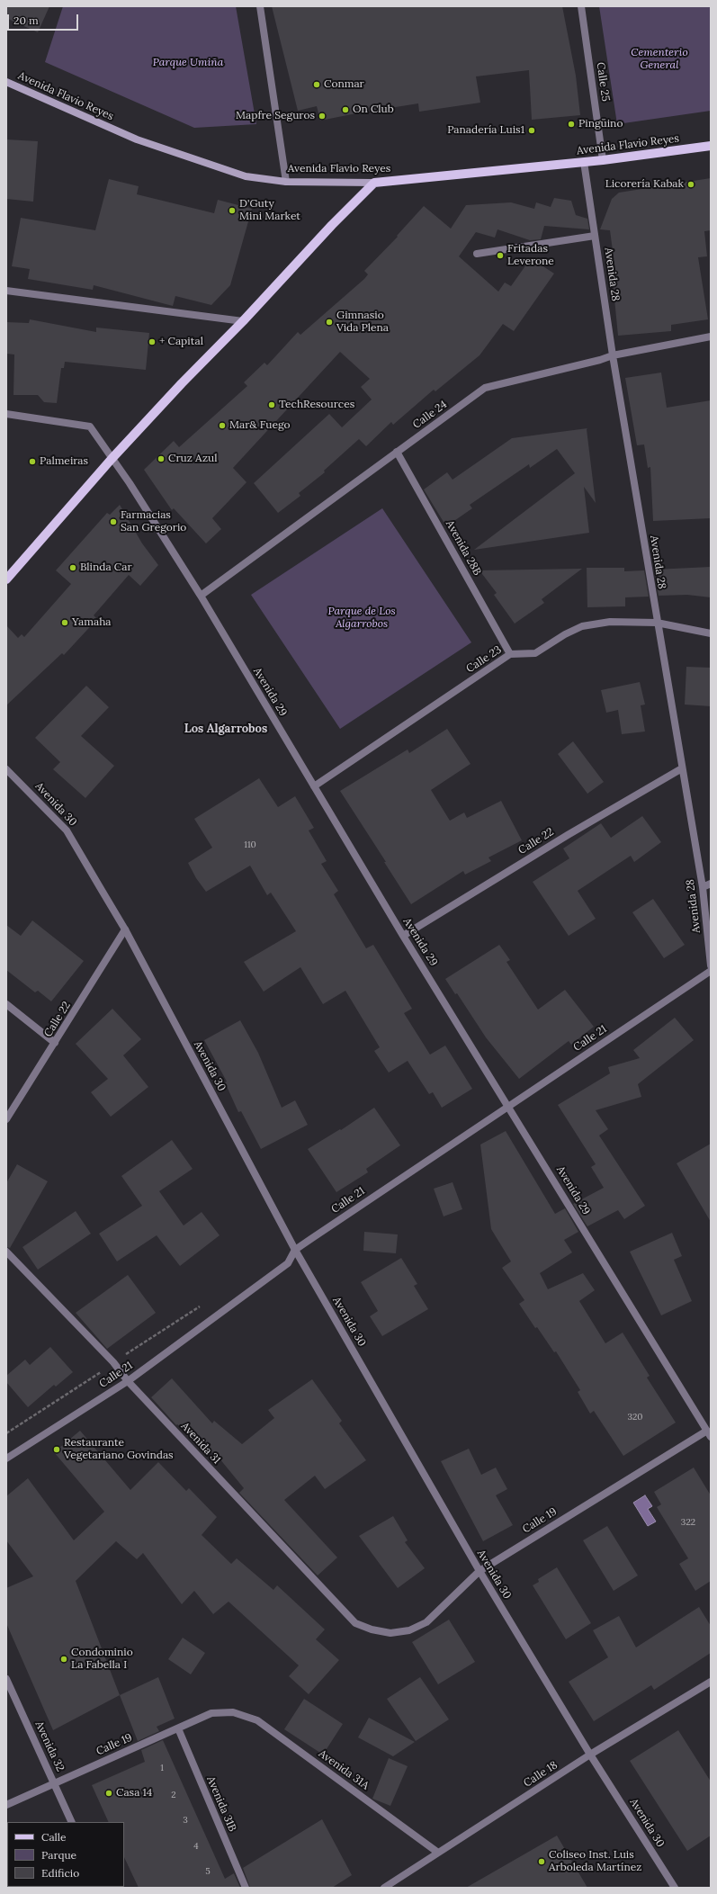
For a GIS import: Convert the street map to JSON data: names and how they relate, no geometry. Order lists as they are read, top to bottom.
{
  "streets": {
    "main road": ["Avenida Flavio Reyes"],
    "street": [
      "Calle 25",
      "Avenida 28",
      "Calle 24",
      "Avenida 28B",
      "Calle 23",
      "Avenida 29",
      "Avenida 30",
      "Calle 22",
      "Calle 21",
      "Avenida 31",
      "Calle 19",
      "Avenida 32",
      "Avenida 31A",
      "Calle 18",
      "Avenida 31B"
    ]
  },
  "crossings": [
    ["Calle 25", "Avenida Flavio Reyes"],
    ["Avenida Flavio Reyes", "Avenida 28"],
    ["Avenida 28", "Calle 24"],
    ["Avenida 28", "Calle 23"],
    ["Avenida 28", "Calle 22"],
    ["Calle 24", "Avenida 28B"],
    ["Calle 24", "Avenida 29"],
    ["Avenida 28B", "Calle 23"],
    ["Calle 23", "Avenida 29"],
    ["Avenida 29", "Calle 22"],
    ["Avenida 29", "Calle 21"],
    ["Avenida 29", "Calle 19"],
    ["Avenida 30", "Calle 22"],
    ["Avenida 30", "Calle 21"],
    ["Avenida 30", "Calle 19"],
    ["Avenida 30", "Calle 18"],
    ["Calle 21", "Avenida 31"],
    ["Avenida 31", "Calle 19"],
    ["Calle 19", "Avenida 32"],
    ["Calle 19", "Avenida 31A"],
    ["Calle 19", "Avenida 31B"],
    ["Avenida 31A", "Calle 18"]
  ],
  "districts": ["Los Algarrobos"],
  "parks": ["Cementerio General", "Parque Umiña", "Parque de Los Algarrobos"],
  "places": [
    "Conmar",
    "On Club",
    "Mapfre Seguros",
    "Pingüino",
    "Panadería Luis1",
    "Licorería Kabak",
    "D'Guty Mini Market",
    "Fritadas Leverone",
    "Gimnasio Vida Plena",
    "+ Capital",
    "TechResources",
    "Mar& Fuego",
    "Cruz Azul",
    "Palmeiras",
    "Farmacias San Gregorio",
    "Blinda Car",
    "Yamaha",
    "Restaurante Vegetariano Govindas",
    "Condominio La Fabella I",
    "Casa 14",
    "Coliseo Inst. Luis Arboleda Martínez"
  ],
  "house_numbers": [
    "110",
    "320",
    "322",
    "1",
    "2",
    "3",
    "4",
    "5"
  ],
  "legend": ["Calle", "Parque", "Edificio"],
  "scale_bar": "20 m"
}
